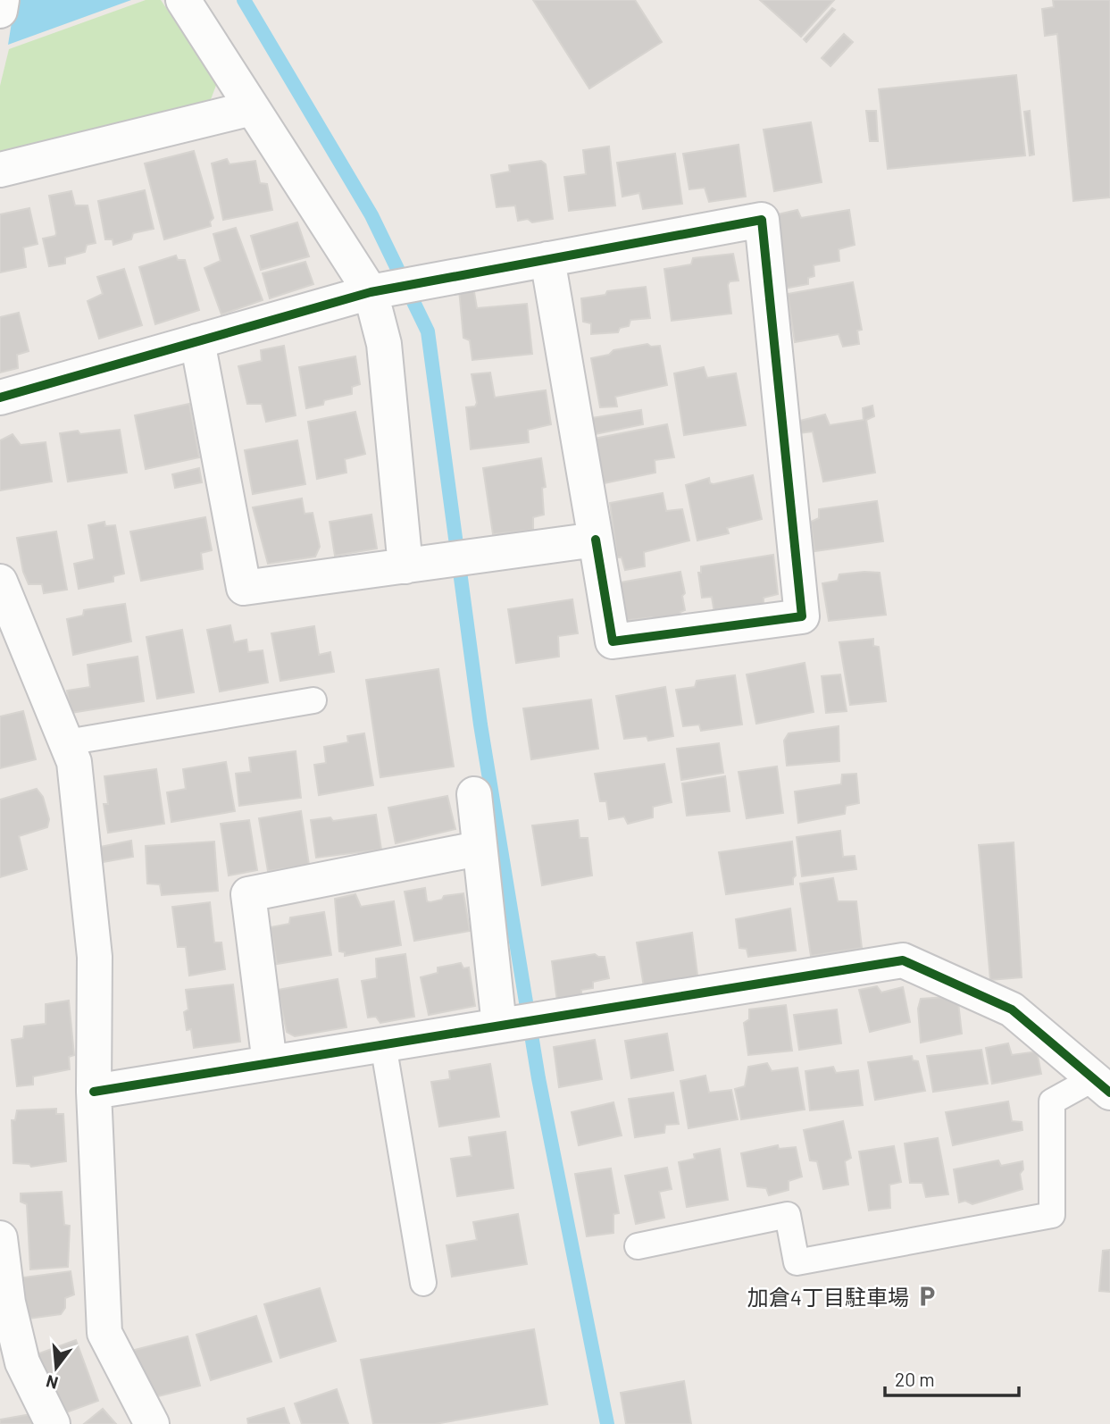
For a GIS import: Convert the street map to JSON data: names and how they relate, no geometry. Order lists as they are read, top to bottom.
{
  "places": {
    "parking": ["加倉4丁目駐車場"]
  },
  "scale_bar": "20 m",
  "north": "bottom"
}
